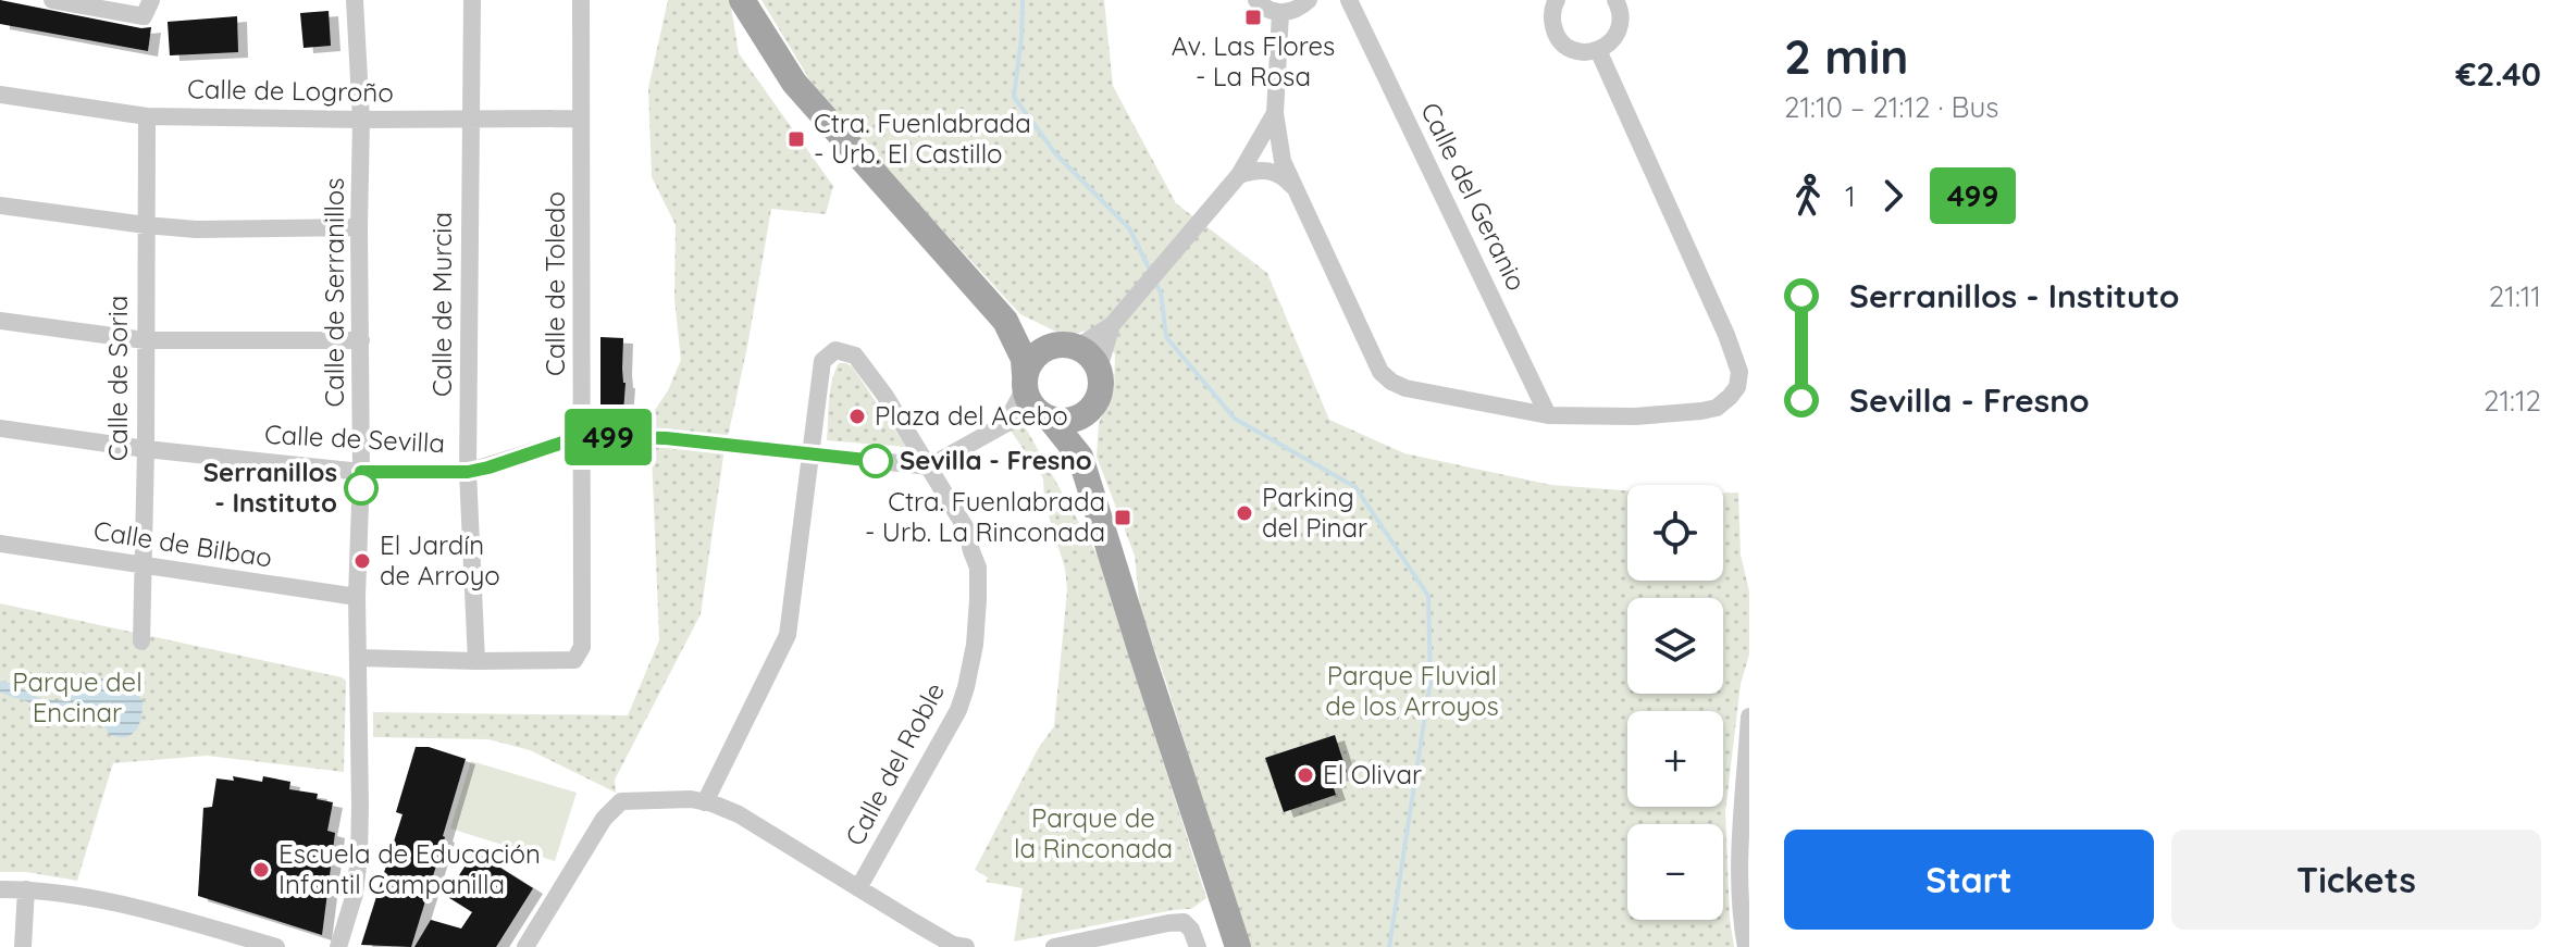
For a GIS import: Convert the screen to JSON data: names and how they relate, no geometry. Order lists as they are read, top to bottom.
{
  "streets": {
    "street": [
      "Calle de Logroño",
      "Calle del Geranio",
      "Calle de Toledo",
      "Calle de Serranillos",
      "Calle de Murcia",
      "Calle de Soria",
      "Calle de Sevilla",
      "Calle de Bilbao",
      "Calle del Roble"
    ]
  },
  "crossings": [
    ["Calle de Logroño", "Calle de Toledo"],
    ["Calle de Logroño", "Calle de Serranillos"],
    ["Calle de Logroño", "Calle de Murcia"],
    ["Calle de Logroño", "Calle de Soria"],
    ["Calle de Toledo", "Calle de Serranillos"],
    ["Calle de Toledo", "Calle de Murcia"],
    ["Calle de Toledo", "Calle de Sevilla"],
    ["Calle de Serranillos", "Calle de Sevilla"],
    ["Calle de Serranillos", "Calle de Bilbao"],
    ["Calle de Murcia", "Calle de Sevilla"],
    ["Calle de Soria", "Calle de Sevilla"],
    ["Calle de Soria", "Calle de Bilbao"],
    ["Calle de Sevilla", "Calle del Roble"]
  ],
  "parks": ["Parque Fluvial de los Arroyos", "Parque del Encinar", "Parque de la Rinconada"],
  "places": {
    "transit": ["Av. Las Flores - La Rosa", "Ctra. Fuenlabrada - Urb. El Castillo", "Ctra. Fuenlabrada - Urb. La Rinconada"],
    "other": [
      "Plaza del Acebo",
      "Sevilla - Fresno",
      "Serranillos - Instituto",
      "Parking del Pinar",
      "El Jardín de Arroyo",
      "El Olivar",
      "Escuela de Educación Infantil Campanilla"
    ]
  },
  "lines": ["bus line 499"],
  "page": {
    "on_map": "499",
    "heading": ["2 min", "21:10 – 21:12 · Bus", "€2.40"],
    "legs": ["1", "499"],
    "list": [
      {
        "name": "Serranillos - Instituto",
        "value": "21:11"
      },
      {
        "name": "Sevilla - Fresno",
        "value": "21:12"
      }
    ],
    "map_buttons": ["+", "−"],
    "buttons": ["Start", "Tickets"]
  }
}
